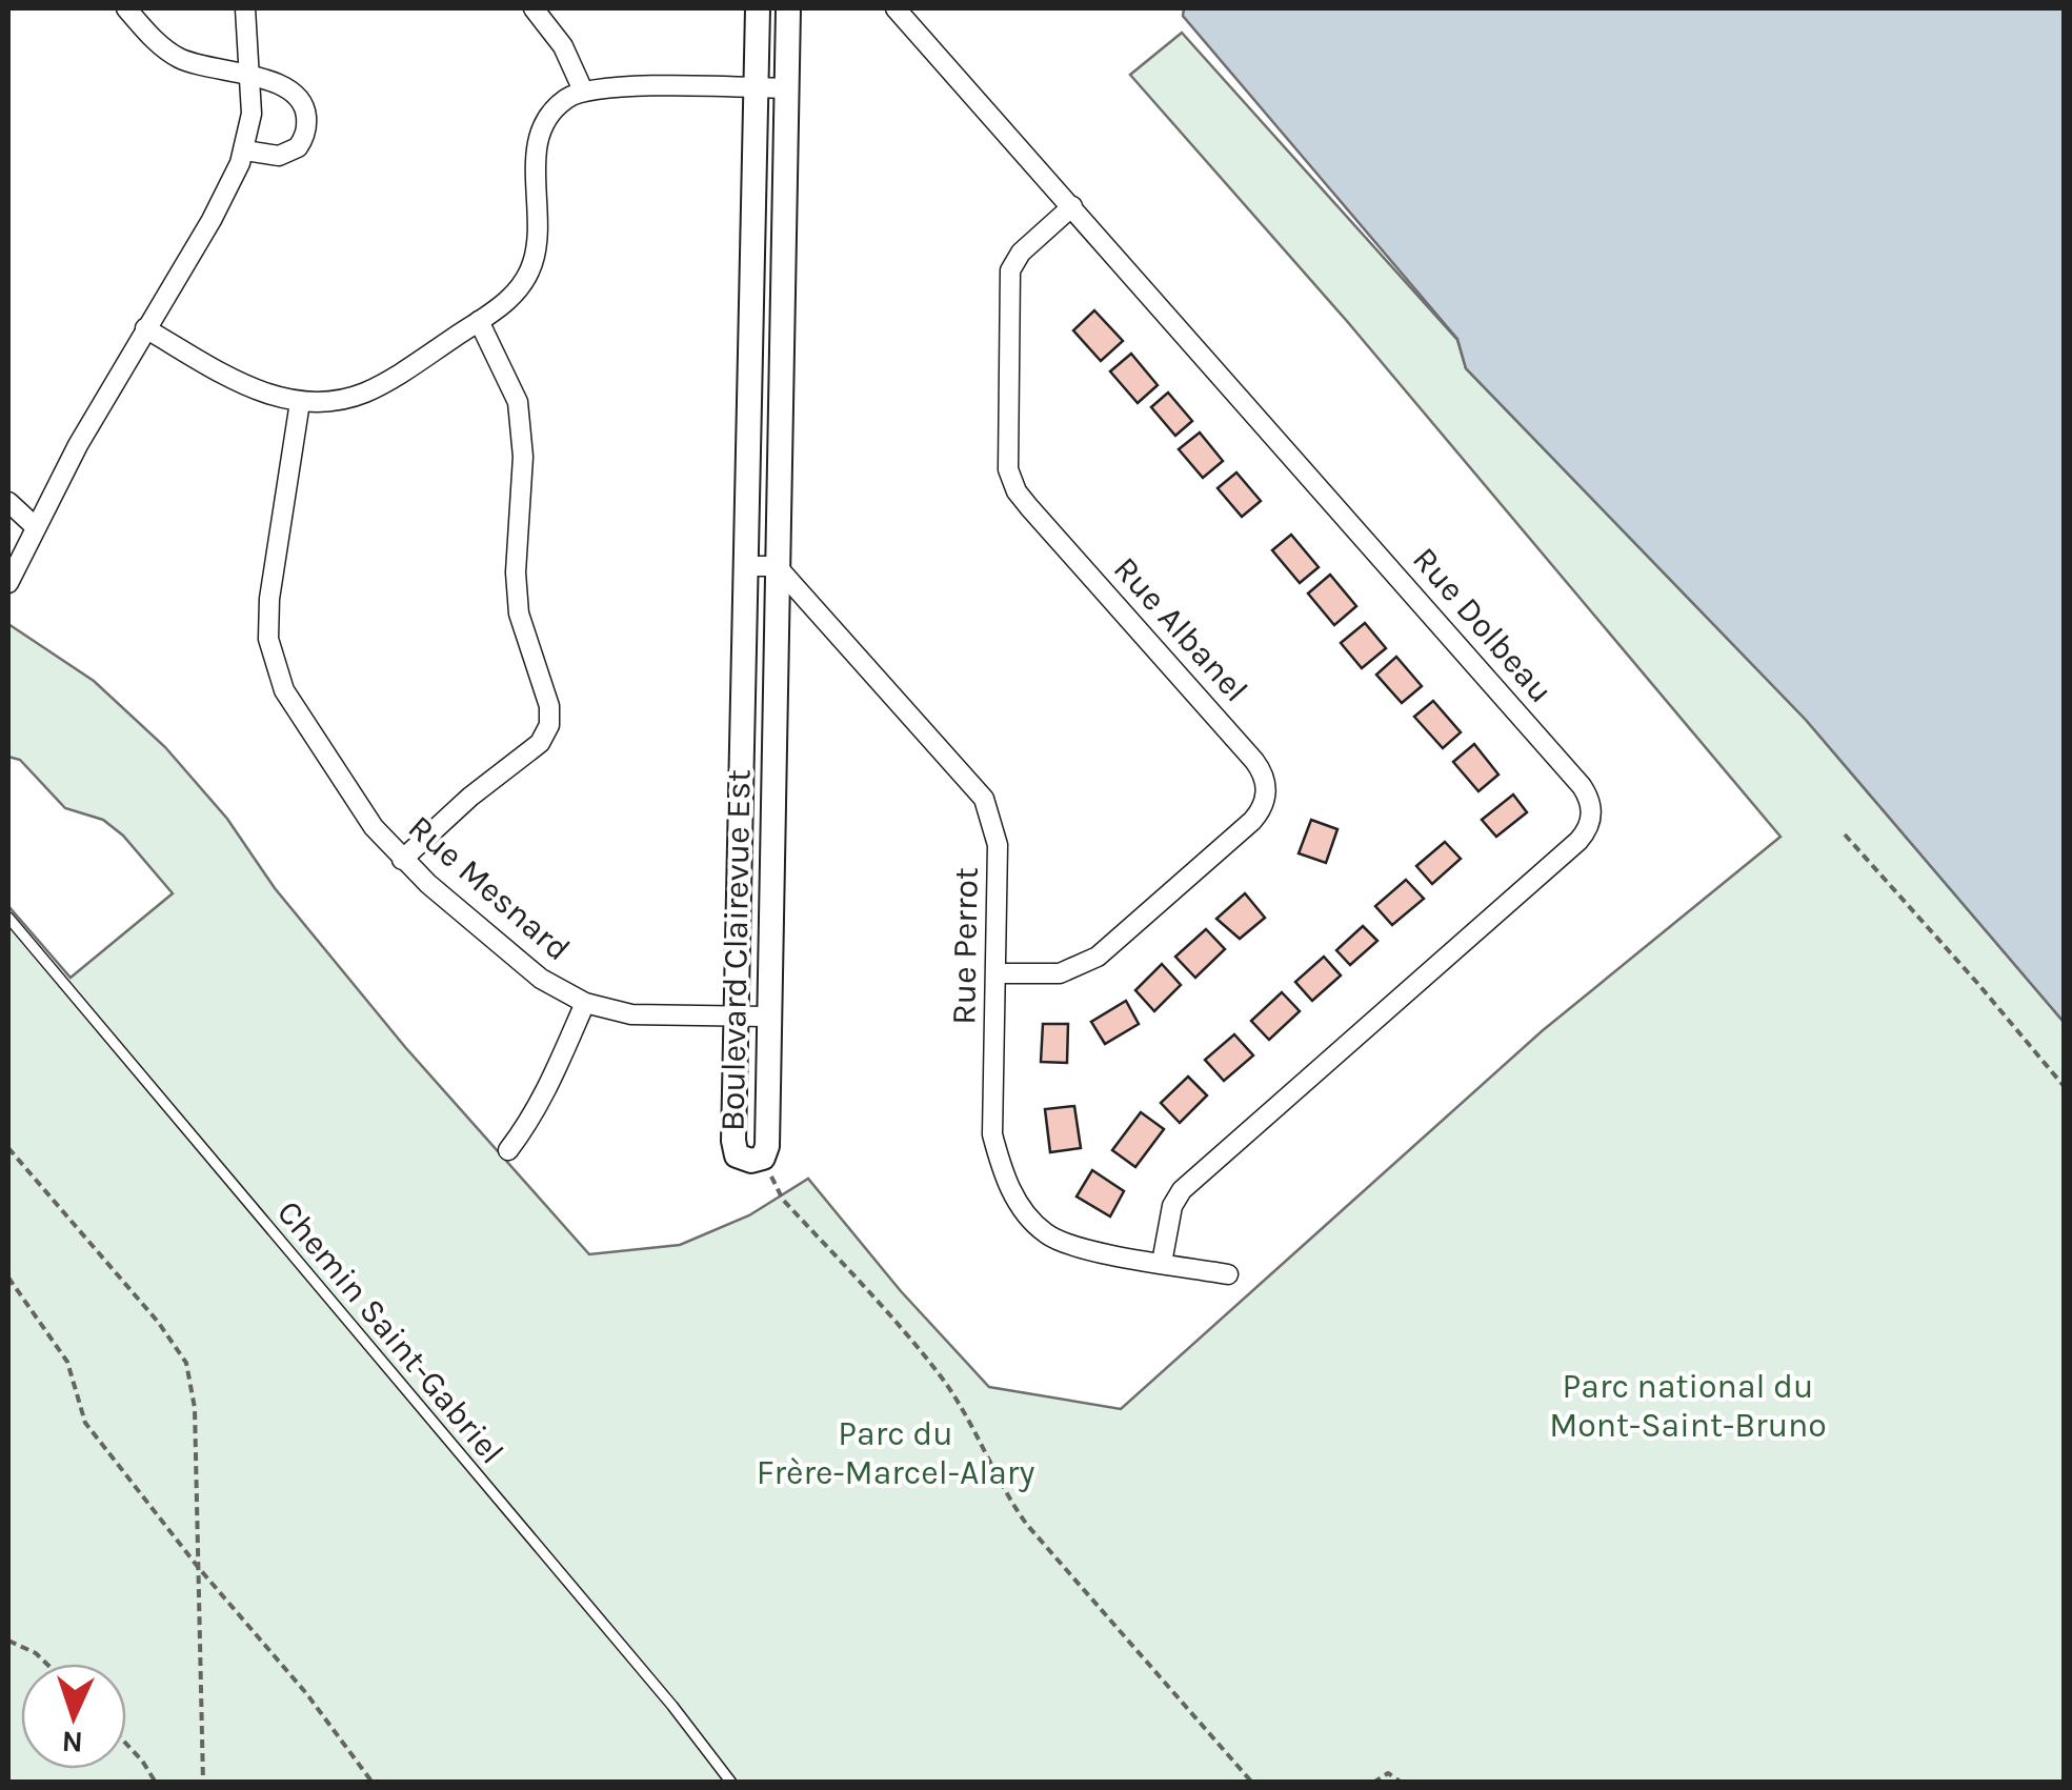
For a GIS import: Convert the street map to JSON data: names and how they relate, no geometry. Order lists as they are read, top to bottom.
{
  "streets": {
    "street": [
      "Rue Dolbeau",
      "Rue Albanel",
      "Rue Mesnard",
      "Rue Perrot",
      "Boulevard Clairevue Est"
    ],
    "lane": ["Chemin Saint-Gabriel"]
  },
  "crossings": [
    ["Rue Dolbeau", "Rue Albanel"],
    ["Rue Dolbeau", "Rue Perrot"],
    ["Rue Albanel", "Rue Perrot"],
    ["Rue Mesnard", "Boulevard Clairevue Est"],
    ["Rue Perrot", "Boulevard Clairevue Est"]
  ],
  "parks": ["Parc national du Mont-Saint-Bruno", "Parc du Frère-Marcel-Alary"],
  "north": "bottom"
}
